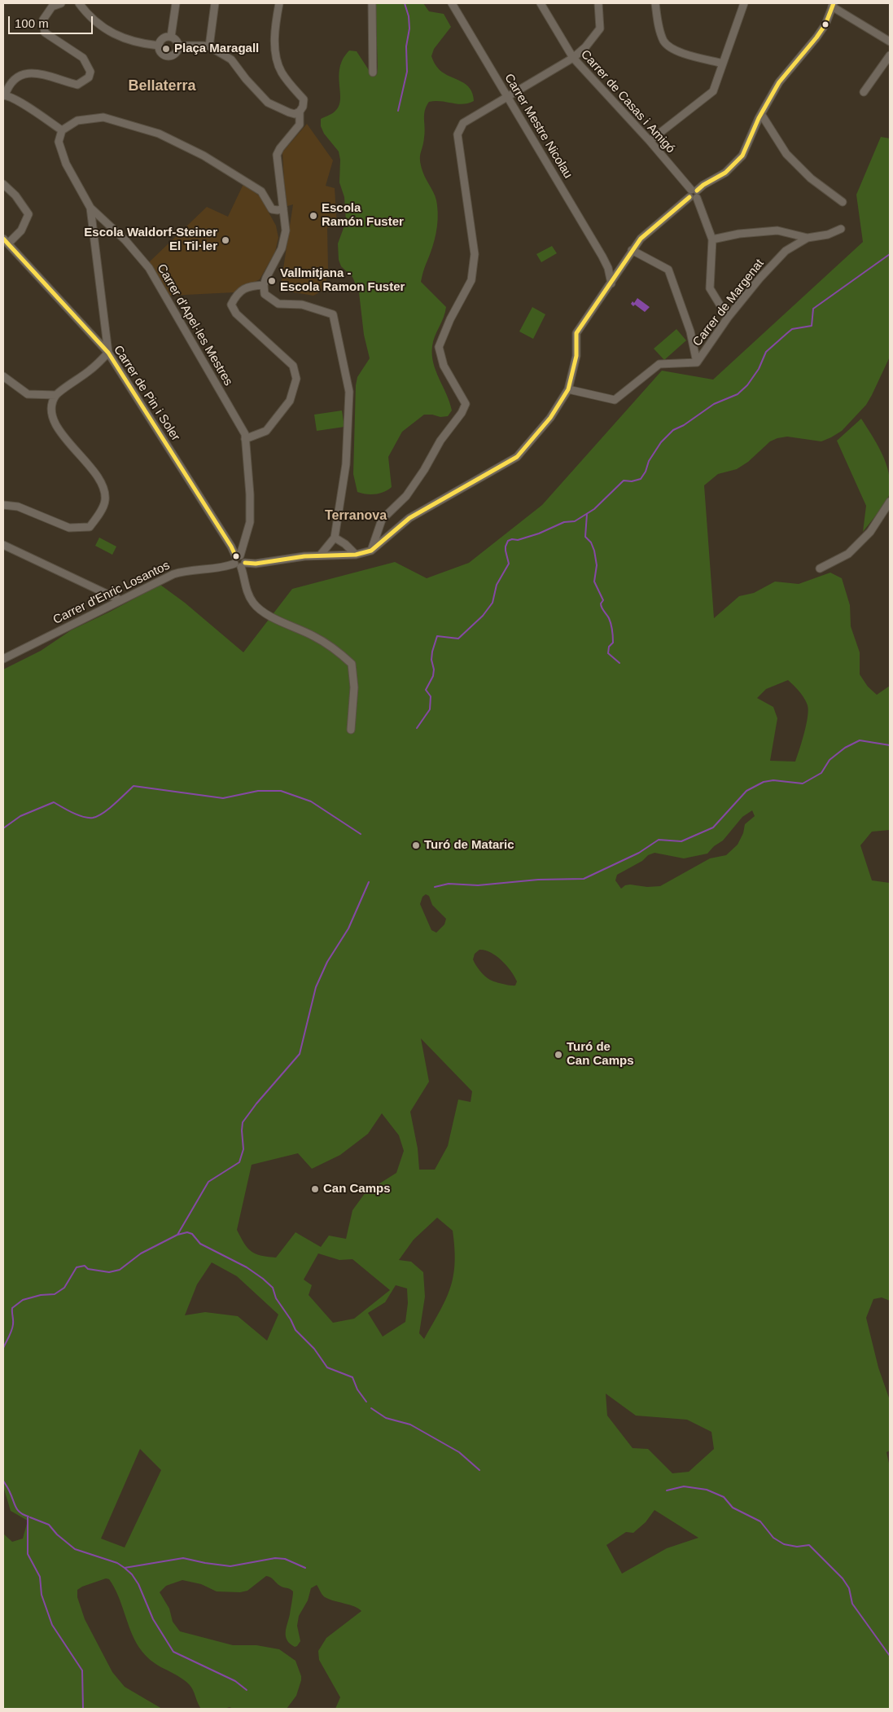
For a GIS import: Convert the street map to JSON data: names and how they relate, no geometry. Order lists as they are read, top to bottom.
{
  "streets": {
    "street": [
      "Carrer de Casas i Amigó",
      "Carrer Mestre Nicolau",
      "Carrer de Margenat",
      "Carrer d'Apel·les Mestres",
      "Carrer de Pin i Soler",
      "Carrer d'Enric Losantos"
    ]
  },
  "crossings": [
    ["Carrer de Casas i Amigó", "Carrer de Margenat"],
    ["Carrer d'Apel·les Mestres", "Carrer de Pin i Soler"],
    ["Carrer d'Apel·les Mestres", "Carrer d'Enric Losantos"],
    ["Carrer de Pin i Soler", "Carrer d'Enric Losantos"]
  ],
  "districts": ["Bellaterra", "Terranova"],
  "places": [
    "Plaça Maragall",
    "Escola Ramón Fuster",
    "Escola Waldorf-Steiner El Til·ler",
    "Vallmitjana - Escola Ramon Fuster",
    "Turó de Mataric",
    "Turó de Can Camps",
    "Can Camps"
  ],
  "scale_bar": "100 m"
}
